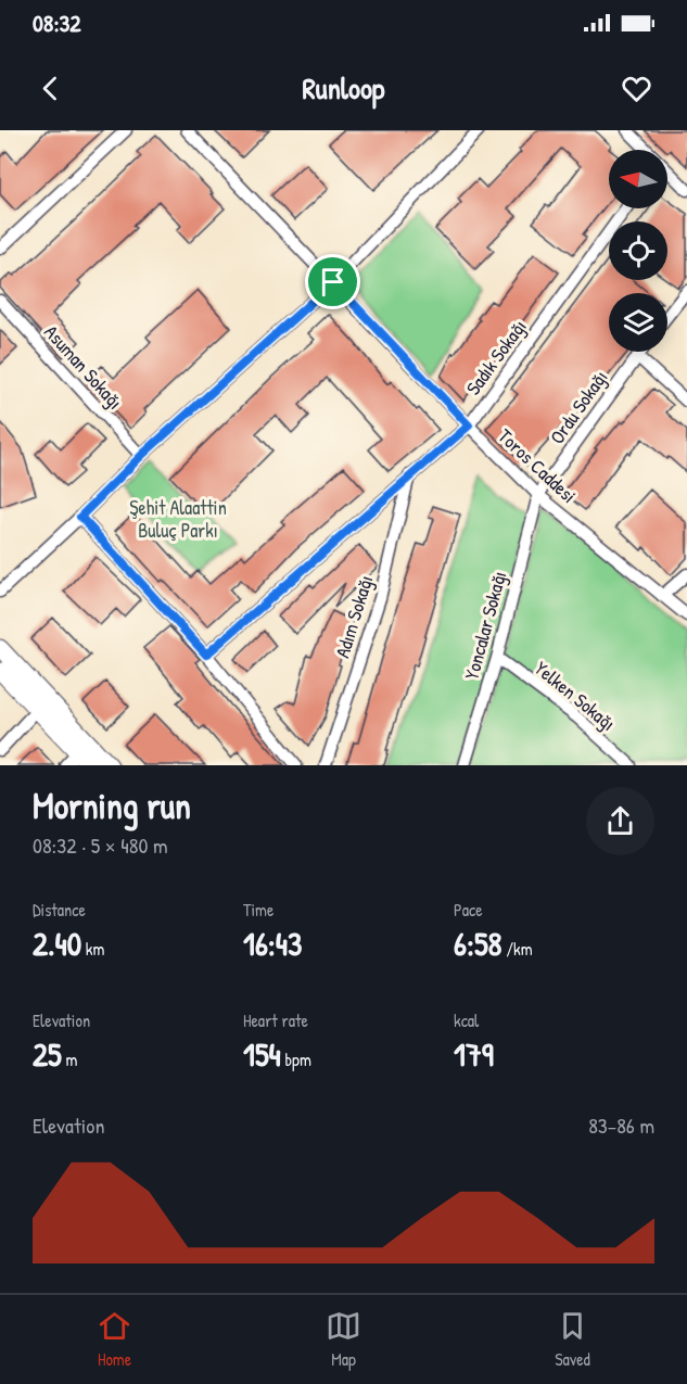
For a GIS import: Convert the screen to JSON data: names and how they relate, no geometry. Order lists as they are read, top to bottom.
{
  "streets": {
    "street": [
      "Sadık Sokağı",
      "Asuman Sokağı",
      "Ordu Sokağı",
      "Toros Caddesi",
      "Adım Sokağı",
      "Yoncalar Sokağı",
      "Yelken Sokağı"
    ]
  },
  "crossings": [
    ["Sadık Sokağı", "Toros Caddesi"],
    ["Sadık Sokağı", "Adım Sokağı"],
    ["Ordu Sokağı", "Toros Caddesi"],
    ["Ordu Sokağı", "Yoncalar Sokağı"],
    ["Toros Caddesi", "Yoncalar Sokağı"],
    ["Yoncalar Sokağı", "Yelken Sokağı"]
  ],
  "parks": ["Şehit Alaattin Buluç Parkı"],
  "north": "left",
  "page": {
    "status": "08:32",
    "header": "Runloop",
    "heading": ["Morning run", "08:32 · 5 × 480 m"],
    "stats": [
      ["Distance", "2.40 km"],
      ["Time", "16:43"],
      ["Pace", "6:58 /km"],
      ["Elevation", "25 m"],
      ["Heart rate", "154 bpm"],
      ["kcal", "179"]
    ],
    "chart": ["Elevation", "83–86 m"],
    "tabs": ["Home", "Map", "Saved"]
  }
}
